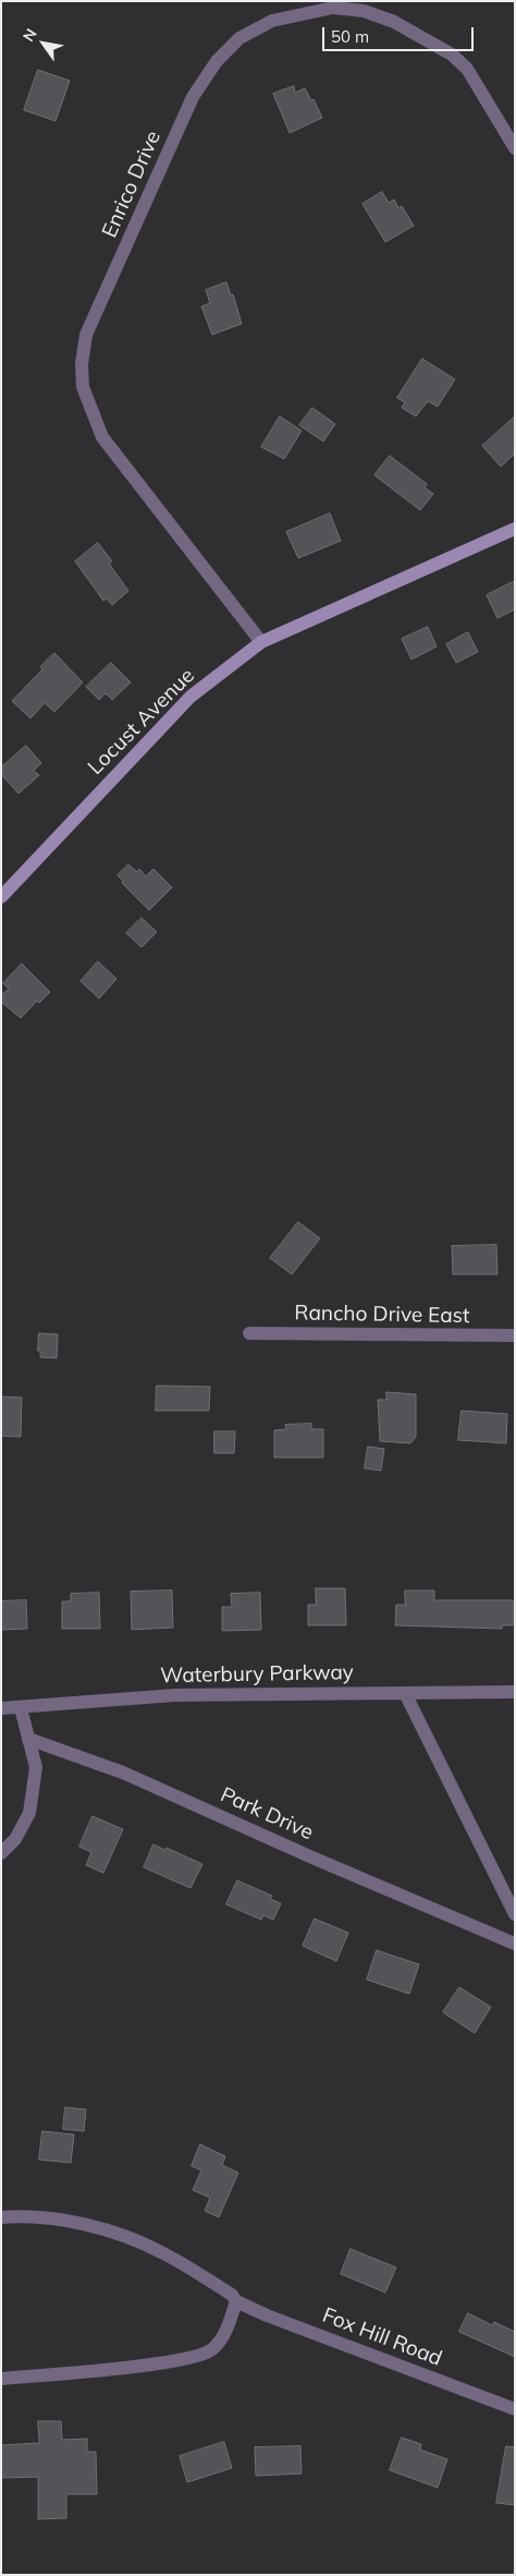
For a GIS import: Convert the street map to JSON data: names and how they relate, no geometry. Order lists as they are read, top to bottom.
{
  "streets": {
    "street": [
      "Enrico Drive",
      "Locust Avenue",
      "Rancho Drive East",
      "Waterbury Parkway",
      "Park Drive",
      "Fox Hill Road"
    ]
  },
  "crossings": [
    ["Enrico Drive", "Locust Avenue"]
  ],
  "scale_bar": "50 m",
  "north": "top left"
}
